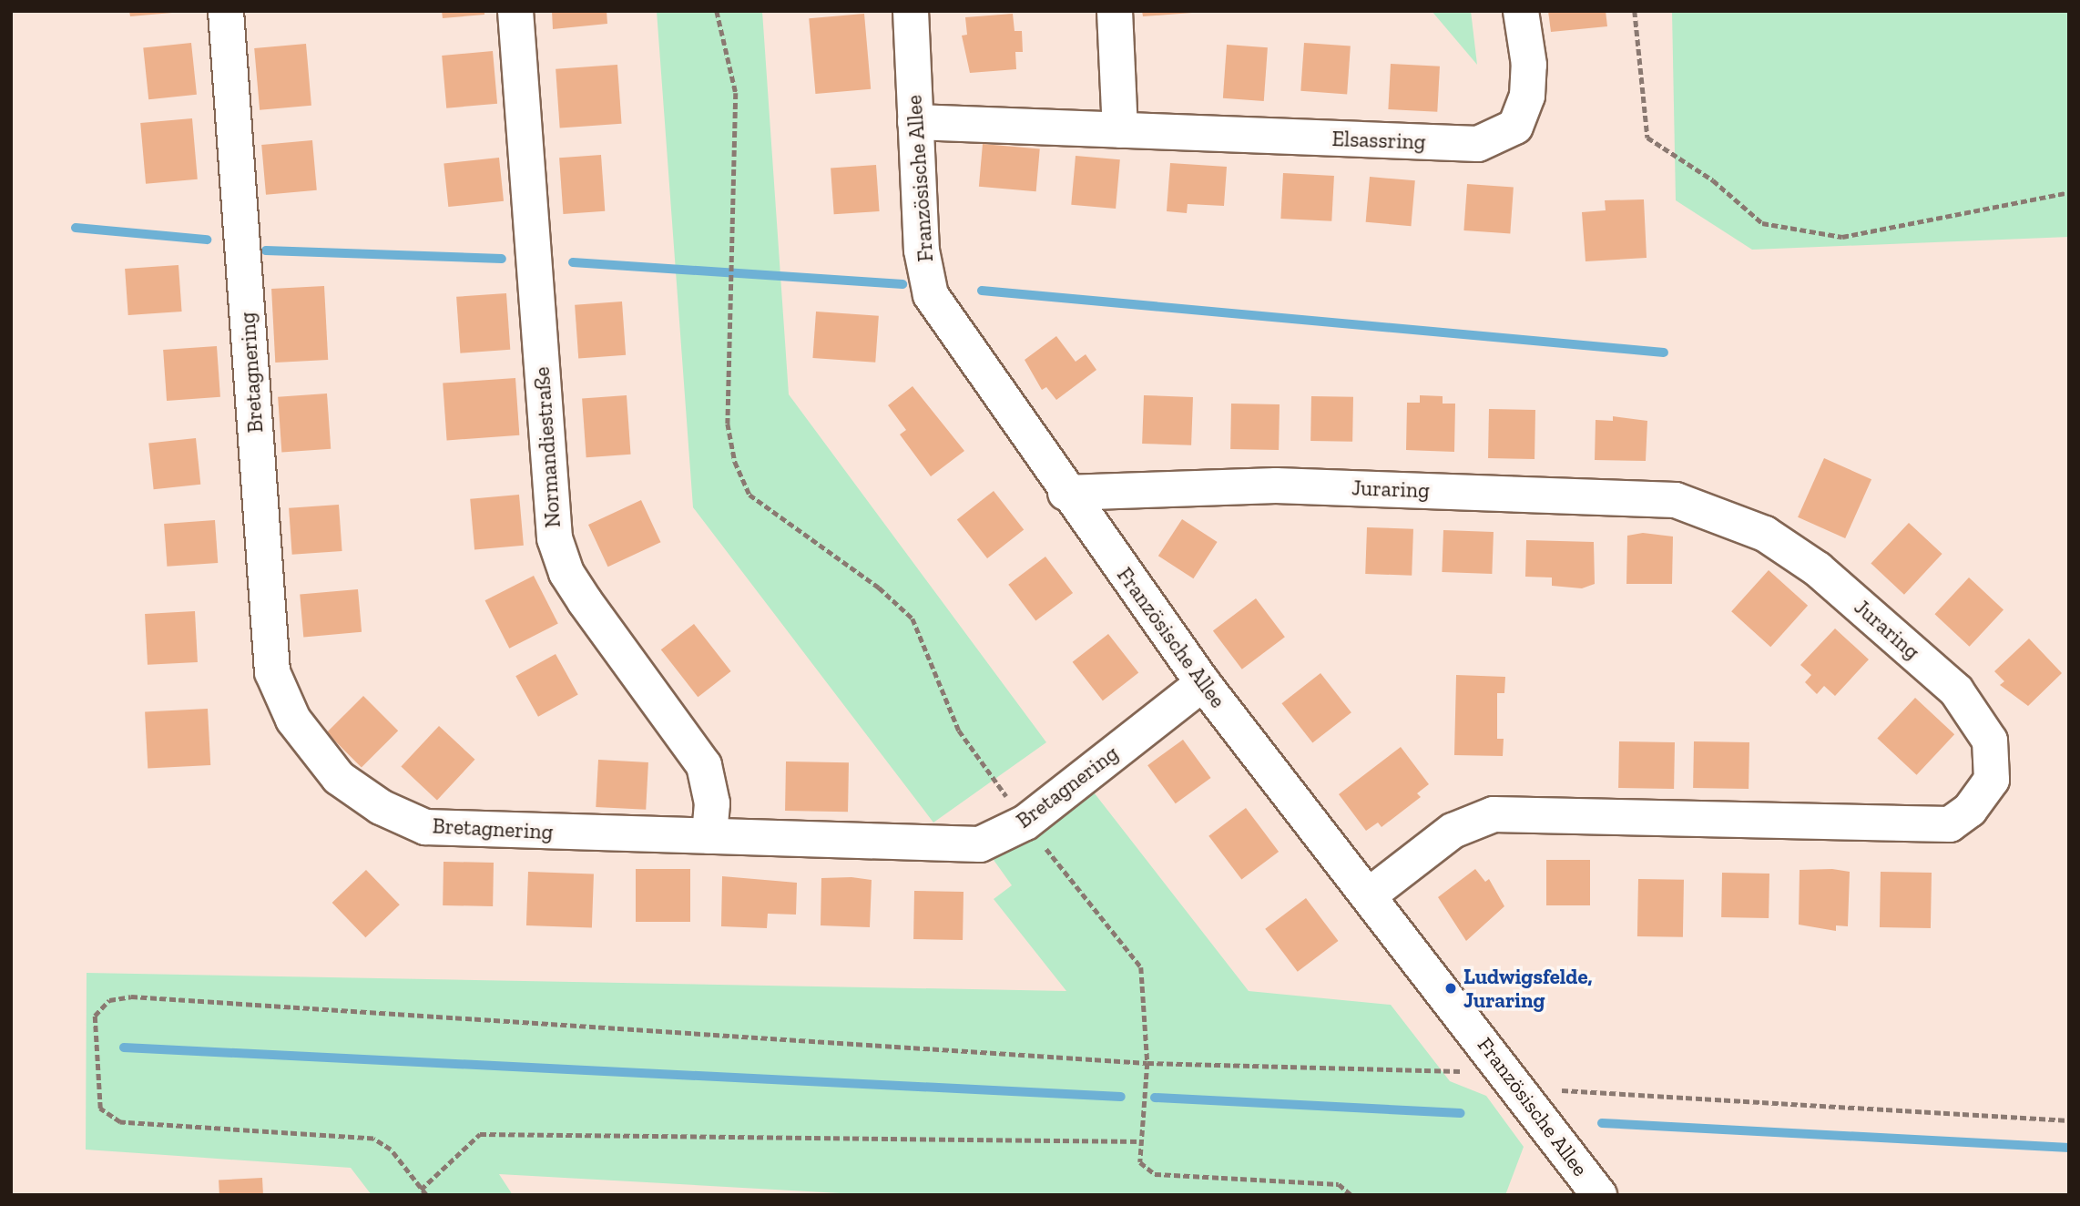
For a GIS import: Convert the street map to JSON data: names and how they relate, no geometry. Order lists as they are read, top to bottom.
{
  "streets": {
    "street": [
      "Elsassring",
      "Französische Allee",
      "Bretagnering",
      "Normandiestraße",
      "Juraring"
    ]
  },
  "crossings": [
    ["Elsassring", "Französische Allee"],
    ["Französische Allee", "Bretagnering"],
    ["Französische Allee", "Juraring"],
    ["Bretagnering", "Normandiestraße"]
  ],
  "places": ["Ludwigsfelde, Juraring"]
}
